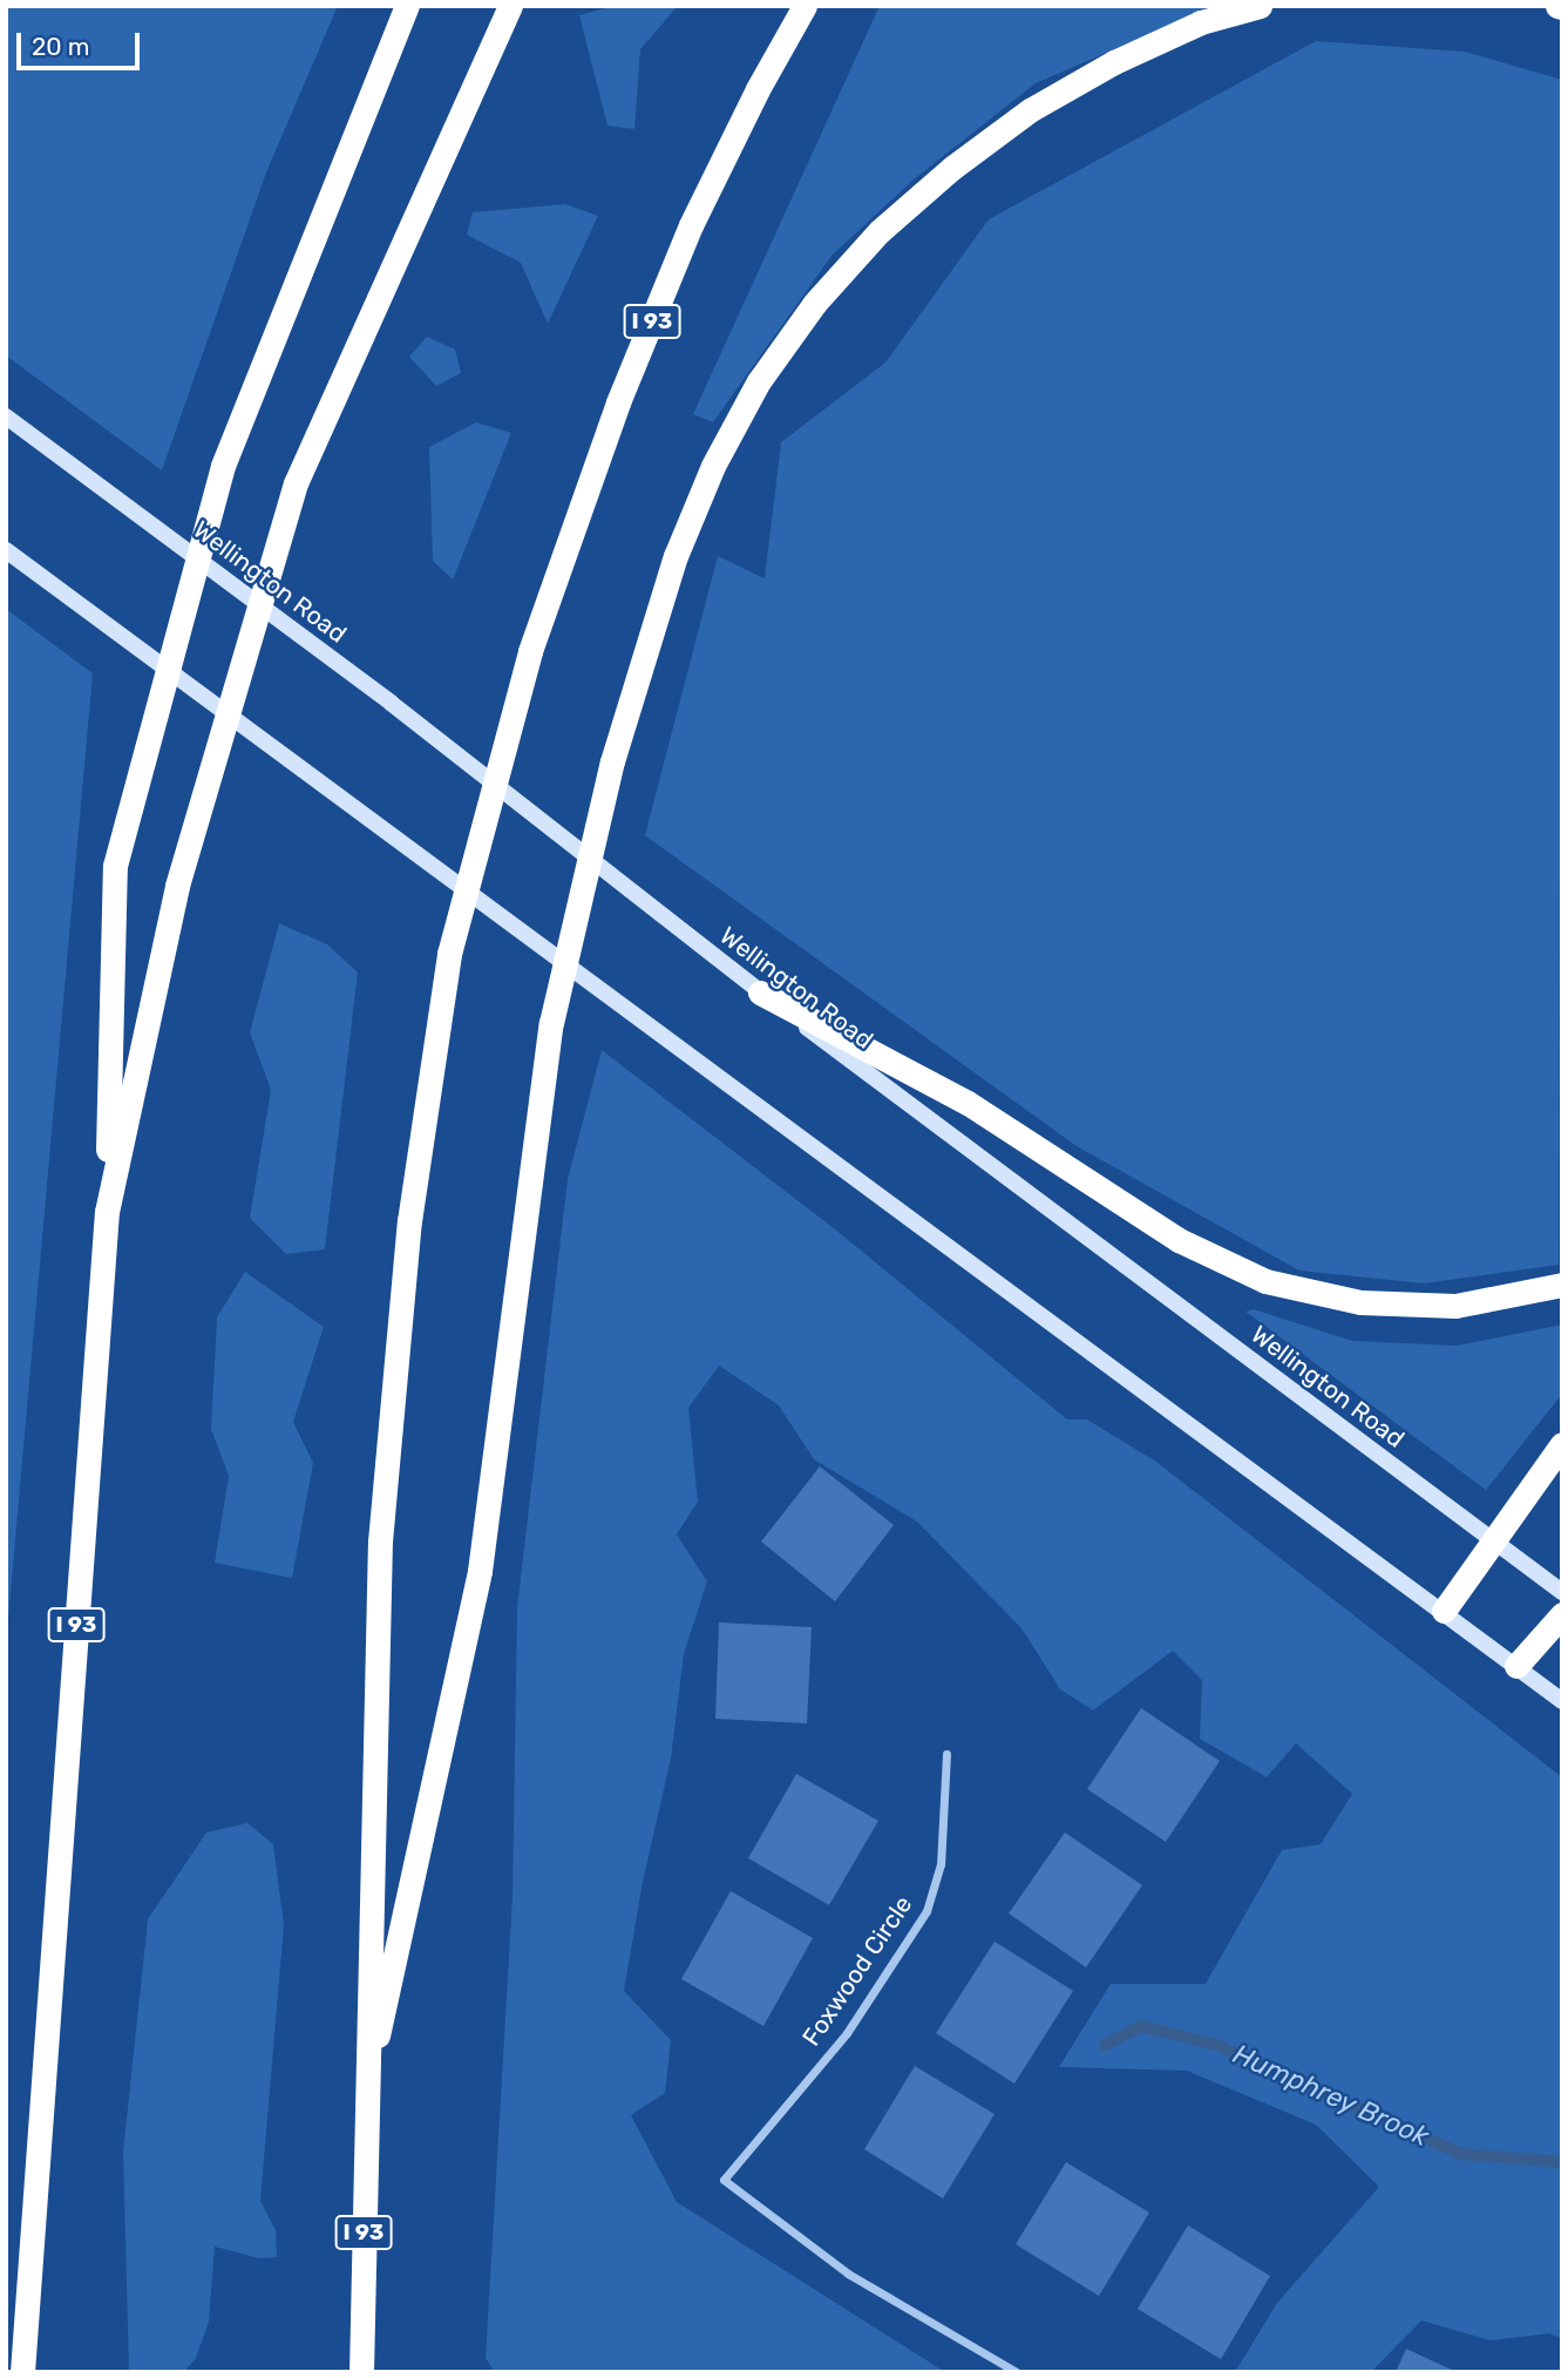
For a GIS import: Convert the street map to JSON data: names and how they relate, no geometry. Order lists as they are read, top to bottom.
{
  "streets": {
    "highway": ["I 93"],
    "main road": ["Wellington Road"],
    "street": ["Foxwood Circle"]
  },
  "water": ["Humphrey Brook"],
  "scale_bar": "20 m"
}
